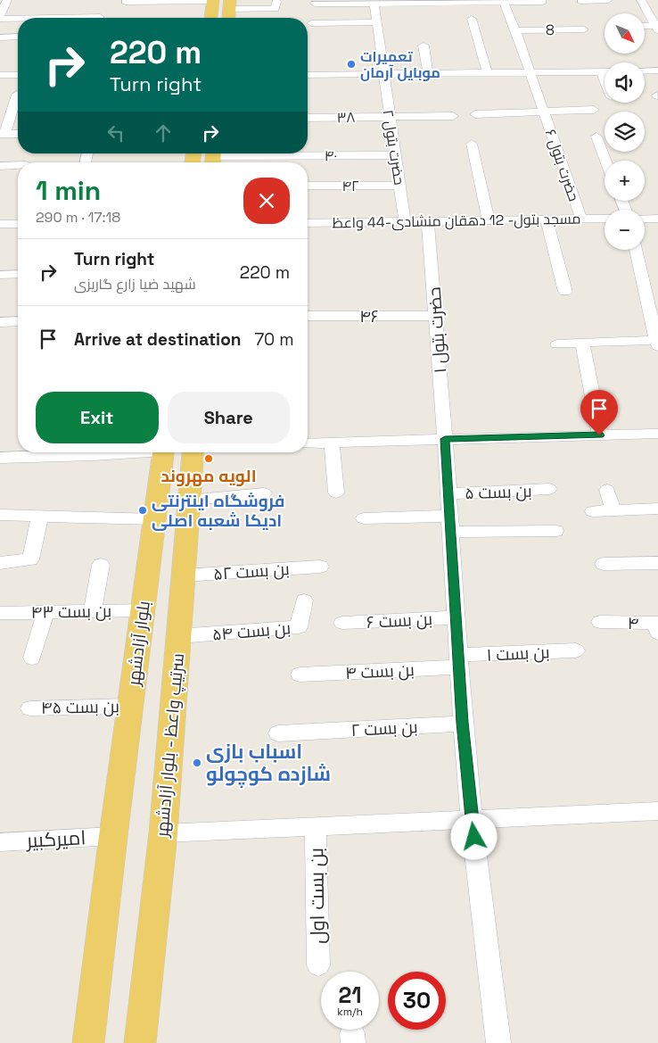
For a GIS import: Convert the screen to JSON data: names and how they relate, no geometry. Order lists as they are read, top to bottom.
{
  "streets": {
    "main road": ["بلوار آزادشهر", "سرتیپ واعظ - بلوار آزادشهر"],
    "street": [
      "8",
      "۳۸",
      "حضرت بتول ۲",
      "۴۰",
      "حضرت بتول ۶",
      "۴۲",
      "مسجد بتول- 12 دهقان منشادی-44 واعظ",
      "۴۶",
      "حضرت بتول ۱",
      "بن بست ۵",
      "بن بست ۵۲",
      "بن بست ۴۳",
      "بن بست ۶",
      "۴",
      "بن بست ۵۴",
      "بن بست ۱",
      "بن بست ۴",
      "بن بست ۴۵",
      "بن بست ۲",
      "امیرکبیر",
      "بن بست اول"
    ]
  },
  "crossings": [
    ["۳۸", "حضرت بتول ۲"],
    ["حضرت بتول ۲", "۴۰"],
    ["حضرت بتول ۲", "۴۲"],
    ["حضرت بتول ۲", "مسجد بتول- 12 دهقان منشادی-44 واعظ"],
    ["حضرت بتول ۶", "مسجد بتول- 12 دهقان منشادی-44 واعظ"],
    ["مسجد بتول- 12 دهقان منشادی-44 واعظ", "حضرت بتول ۱"],
    ["۴۶", "حضرت بتول ۱"],
    ["حضرت بتول ۱", "بن بست ۵"],
    ["حضرت بتول ۱", "بن بست ۶"],
    ["حضرت بتول ۱", "بن بست ۱"],
    ["حضرت بتول ۱", "بن بست ۴"],
    ["حضرت بتول ۱", "بن بست ۲"],
    ["بن بست ۵۲", "سرتیپ واعظ - بلوار آزادشهر"],
    ["بن بست ۴۳", "بلوار آزادشهر"],
    ["بن بست ۵۴", "سرتیپ واعظ - بلوار آزادشهر"],
    ["بلوار آزادشهر", "بن بست ۴۵"],
    ["بلوار آزادشهر", "امیرکبیر"],
    ["بن بست ۱", "بن بست ۴"]
  ],
  "places": [
    "تعمیرات موبایل آرمان",
    "الویه مهروند",
    "فروشگاه اینترنتی ادیکا شعبه اصلی",
    "اسباب بازی شازده کوچولو"
  ],
  "north": "bottom right",
  "page": {
    "map_buttons": ["+", "−"],
    "turn": ["220 m", "Turn right"],
    "heading": ["1 min", "290 m · 17:18"],
    "list": [
      {
        "name": "Turn right",
        "note": "شهید ضیا زارع گاریزی",
        "value": "220 m"
      },
      {
        "name": "Arrive at destination",
        "value": "70 m"
      }
    ],
    "buttons": ["Exit", "Share"],
    "speed": "21 km/h",
    "limit": "30"
  }
}
